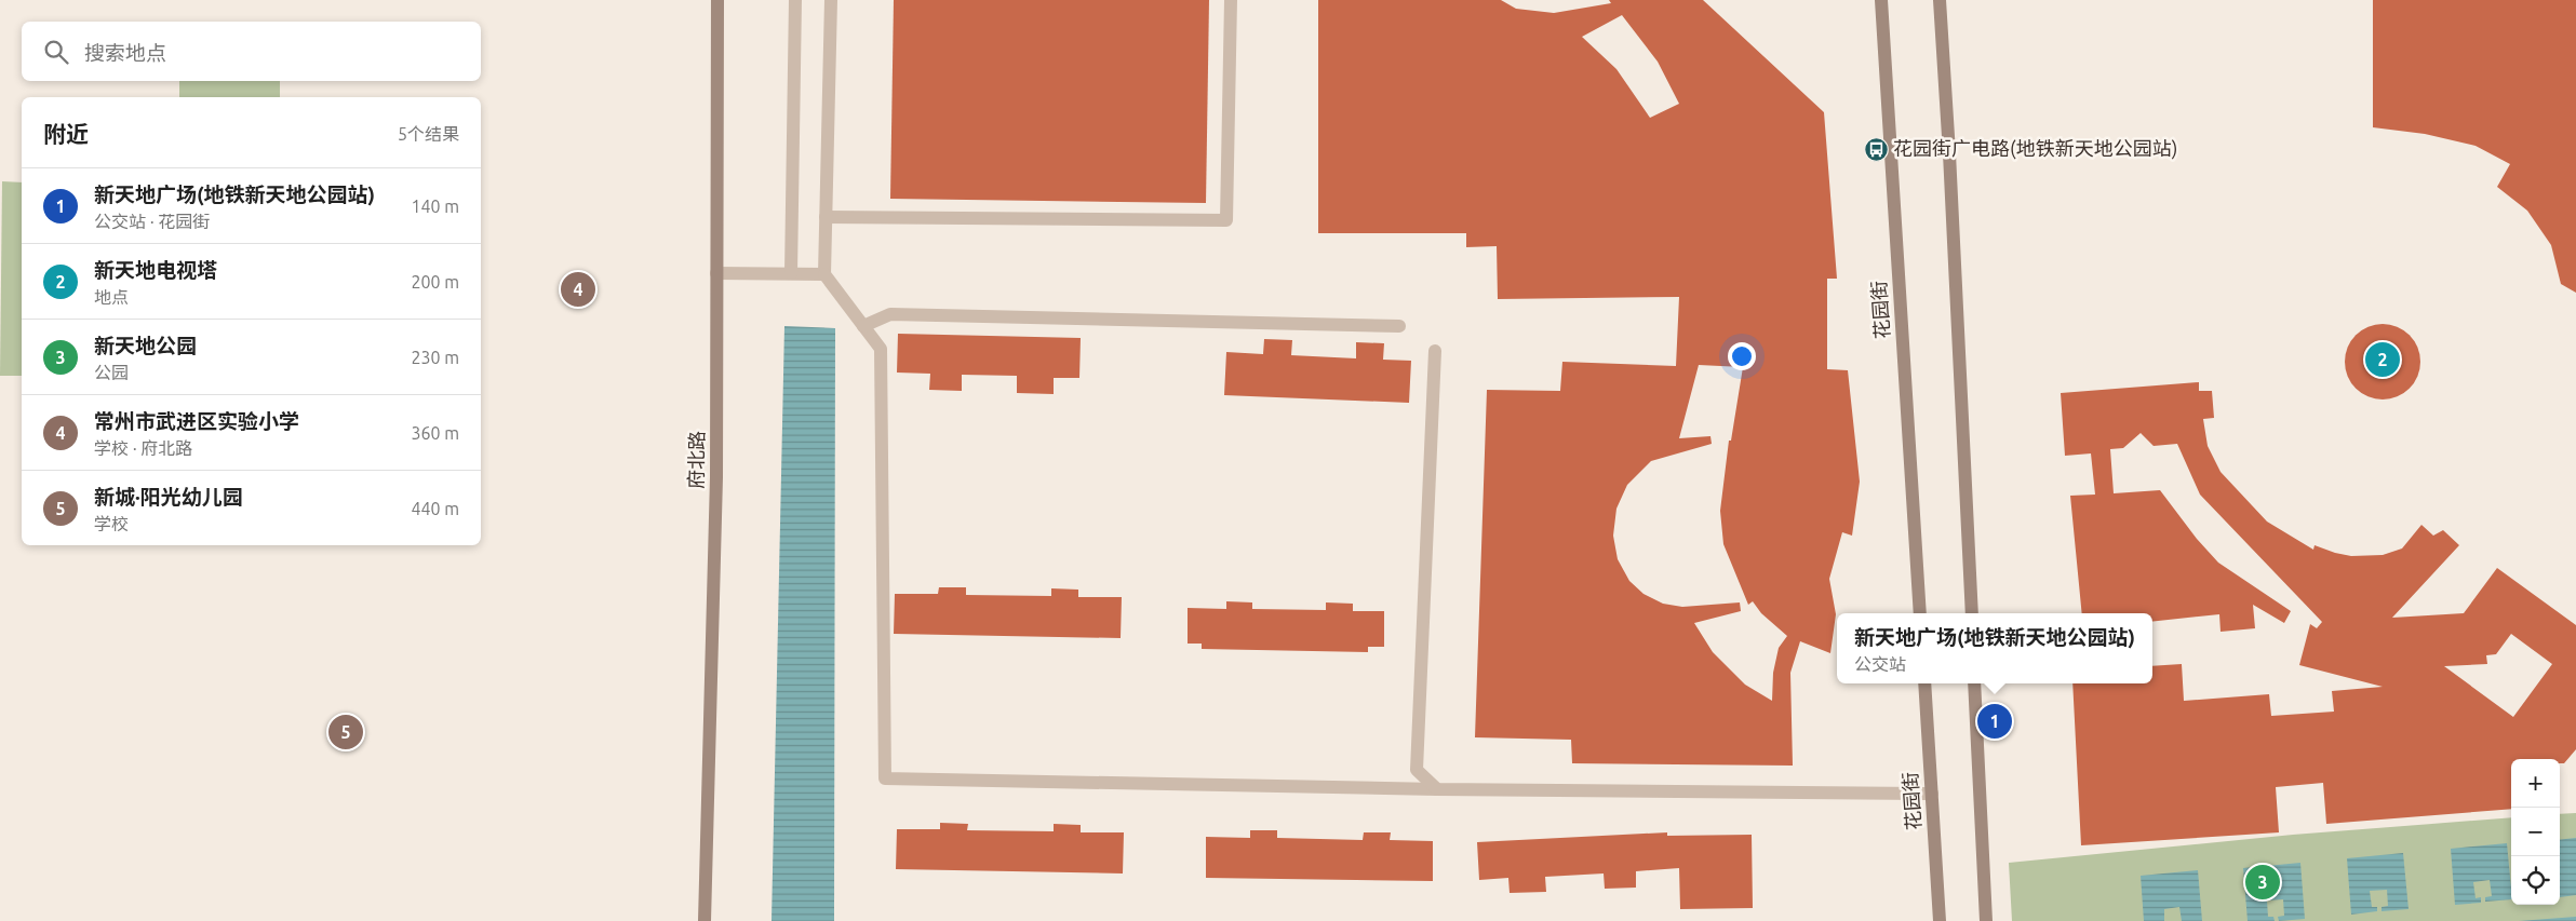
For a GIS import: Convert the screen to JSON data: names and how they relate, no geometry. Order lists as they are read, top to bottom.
{
  "streets": {
    "main road": ["花园街", "府北路"]
  },
  "places": {
    "bus stop": ["花园街广电路(地铁新天地公园站)"]
  },
  "page": {
    "search": "搜索地点",
    "heading": ["附近", "5个结果"],
    "list": [
      {
        "mark": "1",
        "name": "新天地广场(地铁新天地公园站)",
        "note": "公交站 · 花园街",
        "value": "140 m"
      },
      {
        "mark": "2",
        "name": "新天地电视塔",
        "note": "地点",
        "value": "200 m"
      },
      {
        "mark": "3",
        "name": "新天地公园",
        "note": "公园",
        "value": "230 m"
      },
      {
        "mark": "4",
        "name": "常州市武进区实验小学",
        "note": "学校 · 府北路",
        "value": "360 m"
      },
      {
        "mark": "5",
        "name": "新城·阳光幼儿园",
        "note": "学校",
        "value": "440 m"
      }
    ],
    "pins": [
      "4",
      "2",
      "1",
      "5",
      "3"
    ],
    "popup": ["新天地广场(地铁新天地公园站)", "公交站"],
    "map_buttons": ["+", "−"]
  }
}
